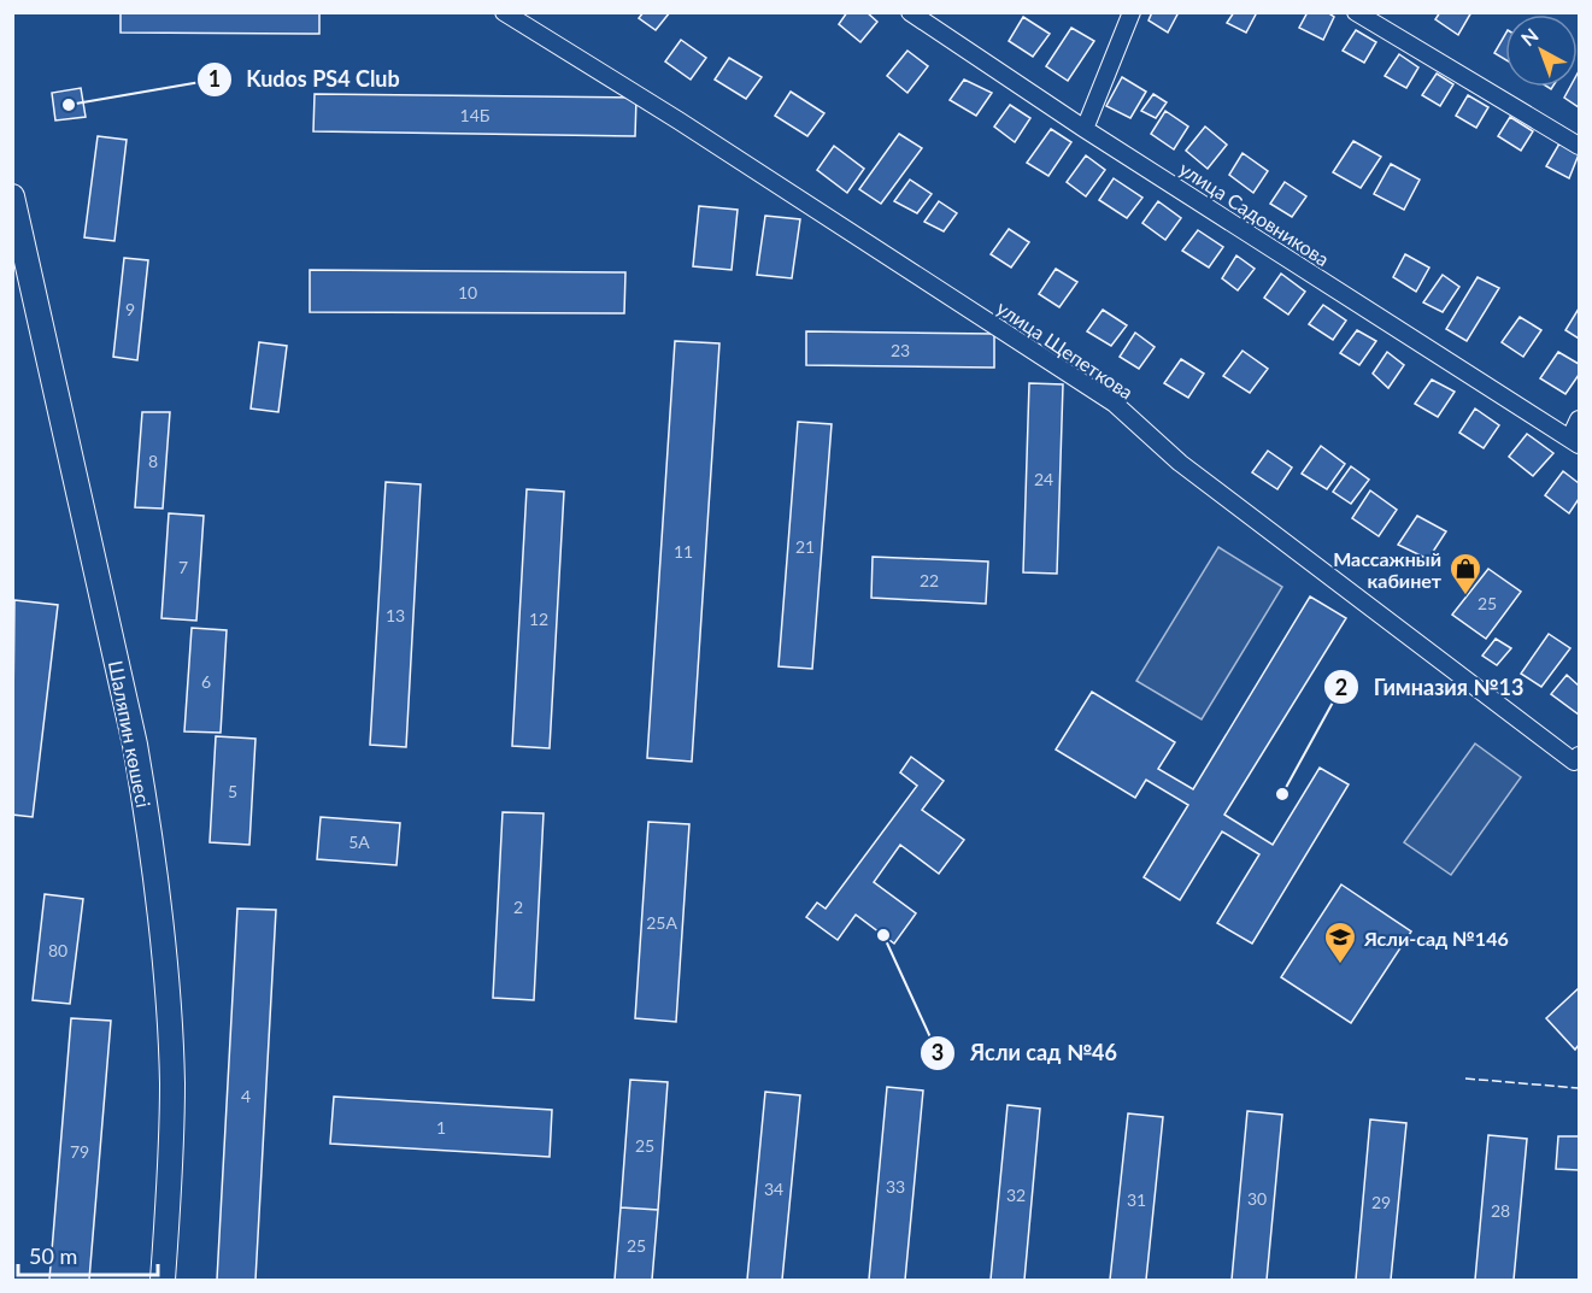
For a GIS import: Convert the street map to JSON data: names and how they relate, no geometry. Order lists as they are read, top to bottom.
{
  "streets": {
    "main road": ["Шаляпин көшесі"],
    "street": ["улица Садовникова", "улица Щепеткова"]
  },
  "places": {
    "other": ["Kudos PS4 Club", "Гимназия №13", "Ясли сад №46"],
    "shop": ["Массажный кабинет"],
    "school or university": ["Ясли-сад №146"]
  },
  "house_numbers": [
    "14Б",
    "10",
    "9",
    "23",
    "8",
    "24",
    "21",
    "11",
    "7",
    "22",
    "25",
    "13",
    "12",
    "6",
    "5",
    "5А",
    "2",
    "25А",
    "80",
    "4",
    "1",
    "25",
    "79",
    "33",
    "34",
    "32",
    "30",
    "31",
    "29",
    "28",
    "25"
  ],
  "scale_bar": "50 m",
  "north": "top left"
}
